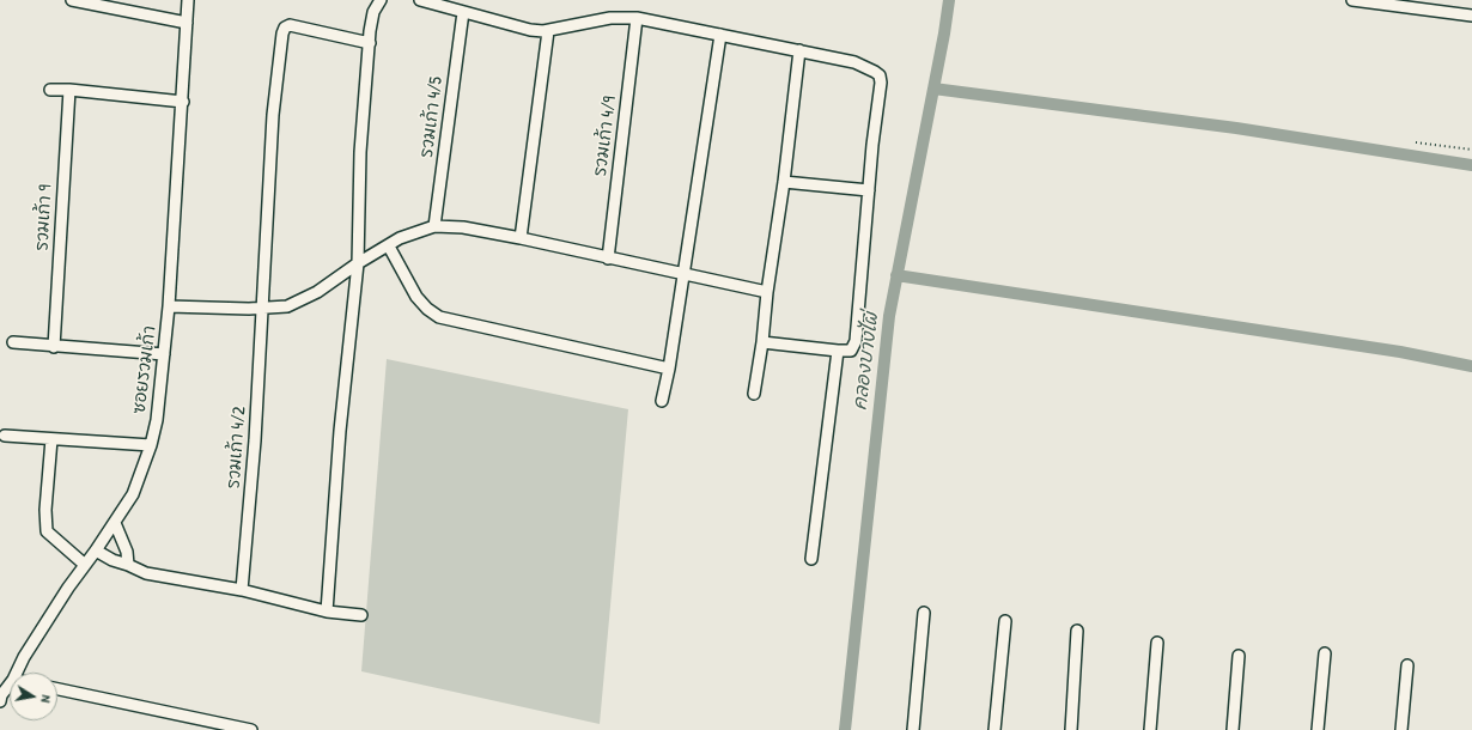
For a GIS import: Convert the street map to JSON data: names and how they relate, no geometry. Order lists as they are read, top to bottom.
{
  "streets": {
    "street": [
      "รวมเก้า 4/5",
      "รวมเก้า 4/9",
      "รวมเก้า 9",
      "ซอยรวมเก้า",
      "รวมเก้า 4/2"
    ]
  },
  "water": ["คลองบางไผ่"],
  "north": "right"
}
